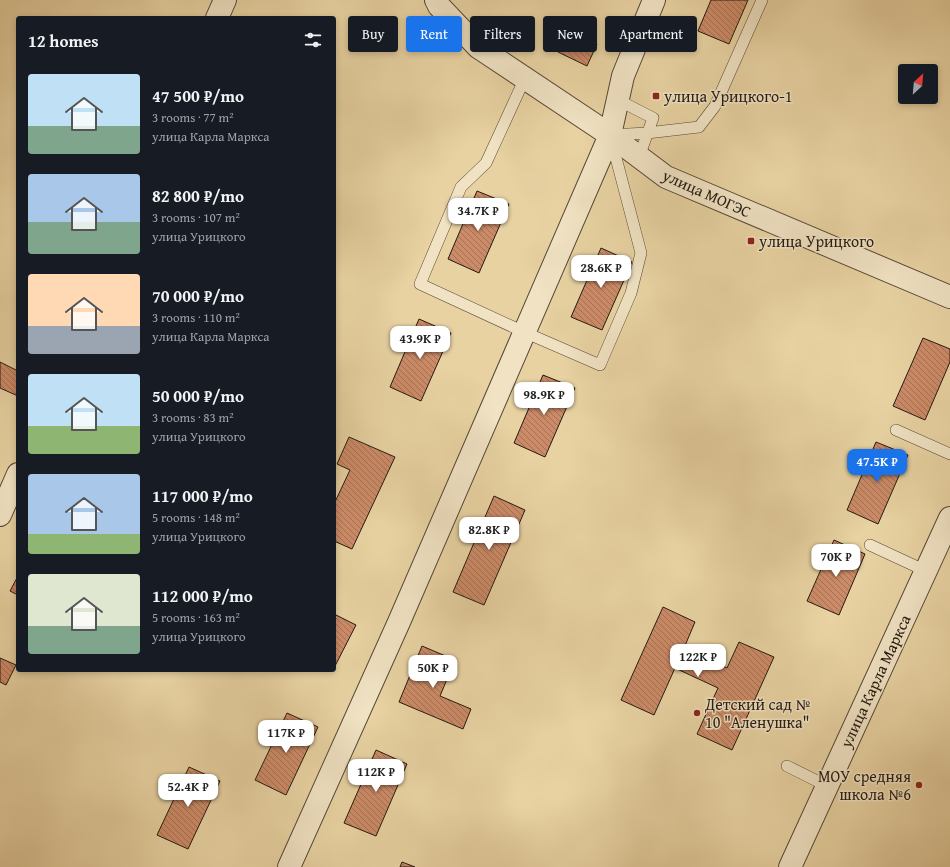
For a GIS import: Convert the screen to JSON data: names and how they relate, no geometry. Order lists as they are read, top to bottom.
{
  "streets": {
    "street": ["улица МОГЭС", "улица Карла Маркса"]
  },
  "places": {
    "transit": ["улица Урицкого-1", "улица Урицкого"],
    "other": ["Детский сад № 10 \"Аленушка\"", "МОУ средняя школа №6"]
  },
  "north": "top right",
  "page": {
    "chip": [
      "Buy",
      "Rent",
      "Filters",
      "New",
      "Apartment"
    ],
    "heading": "12 homes",
    "list": [
      {
        "name": "47 500 ₽/mo",
        "note": "3 rooms · 77 m² · улица Карла Маркса"
      },
      {
        "name": "82 800 ₽/mo",
        "note": "3 rooms · 107 m² · улица Урицкого"
      },
      {
        "name": "70 000 ₽/mo",
        "note": "3 rooms · 110 m² · улица Карла Маркса"
      },
      {
        "name": "50 000 ₽/mo",
        "note": "3 rooms · 83 m² · улица Урицкого"
      },
      {
        "name": "117 000 ₽/mo",
        "note": "5 rooms · 148 m² · улица Урицкого"
      },
      {
        "name": "112 000 ₽/mo",
        "note": "5 rooms · 163 m² · улица Урицкого"
      }
    ],
    "price": [
      "34.7K ₽",
      "28.6K ₽",
      "43.9K ₽",
      "98.9K ₽",
      "47.5K ₽",
      "82.8K ₽",
      "70K ₽",
      "122K ₽",
      "50K ₽",
      "117K ₽",
      "112K ₽",
      "52.4K ₽"
    ]
  }
}
